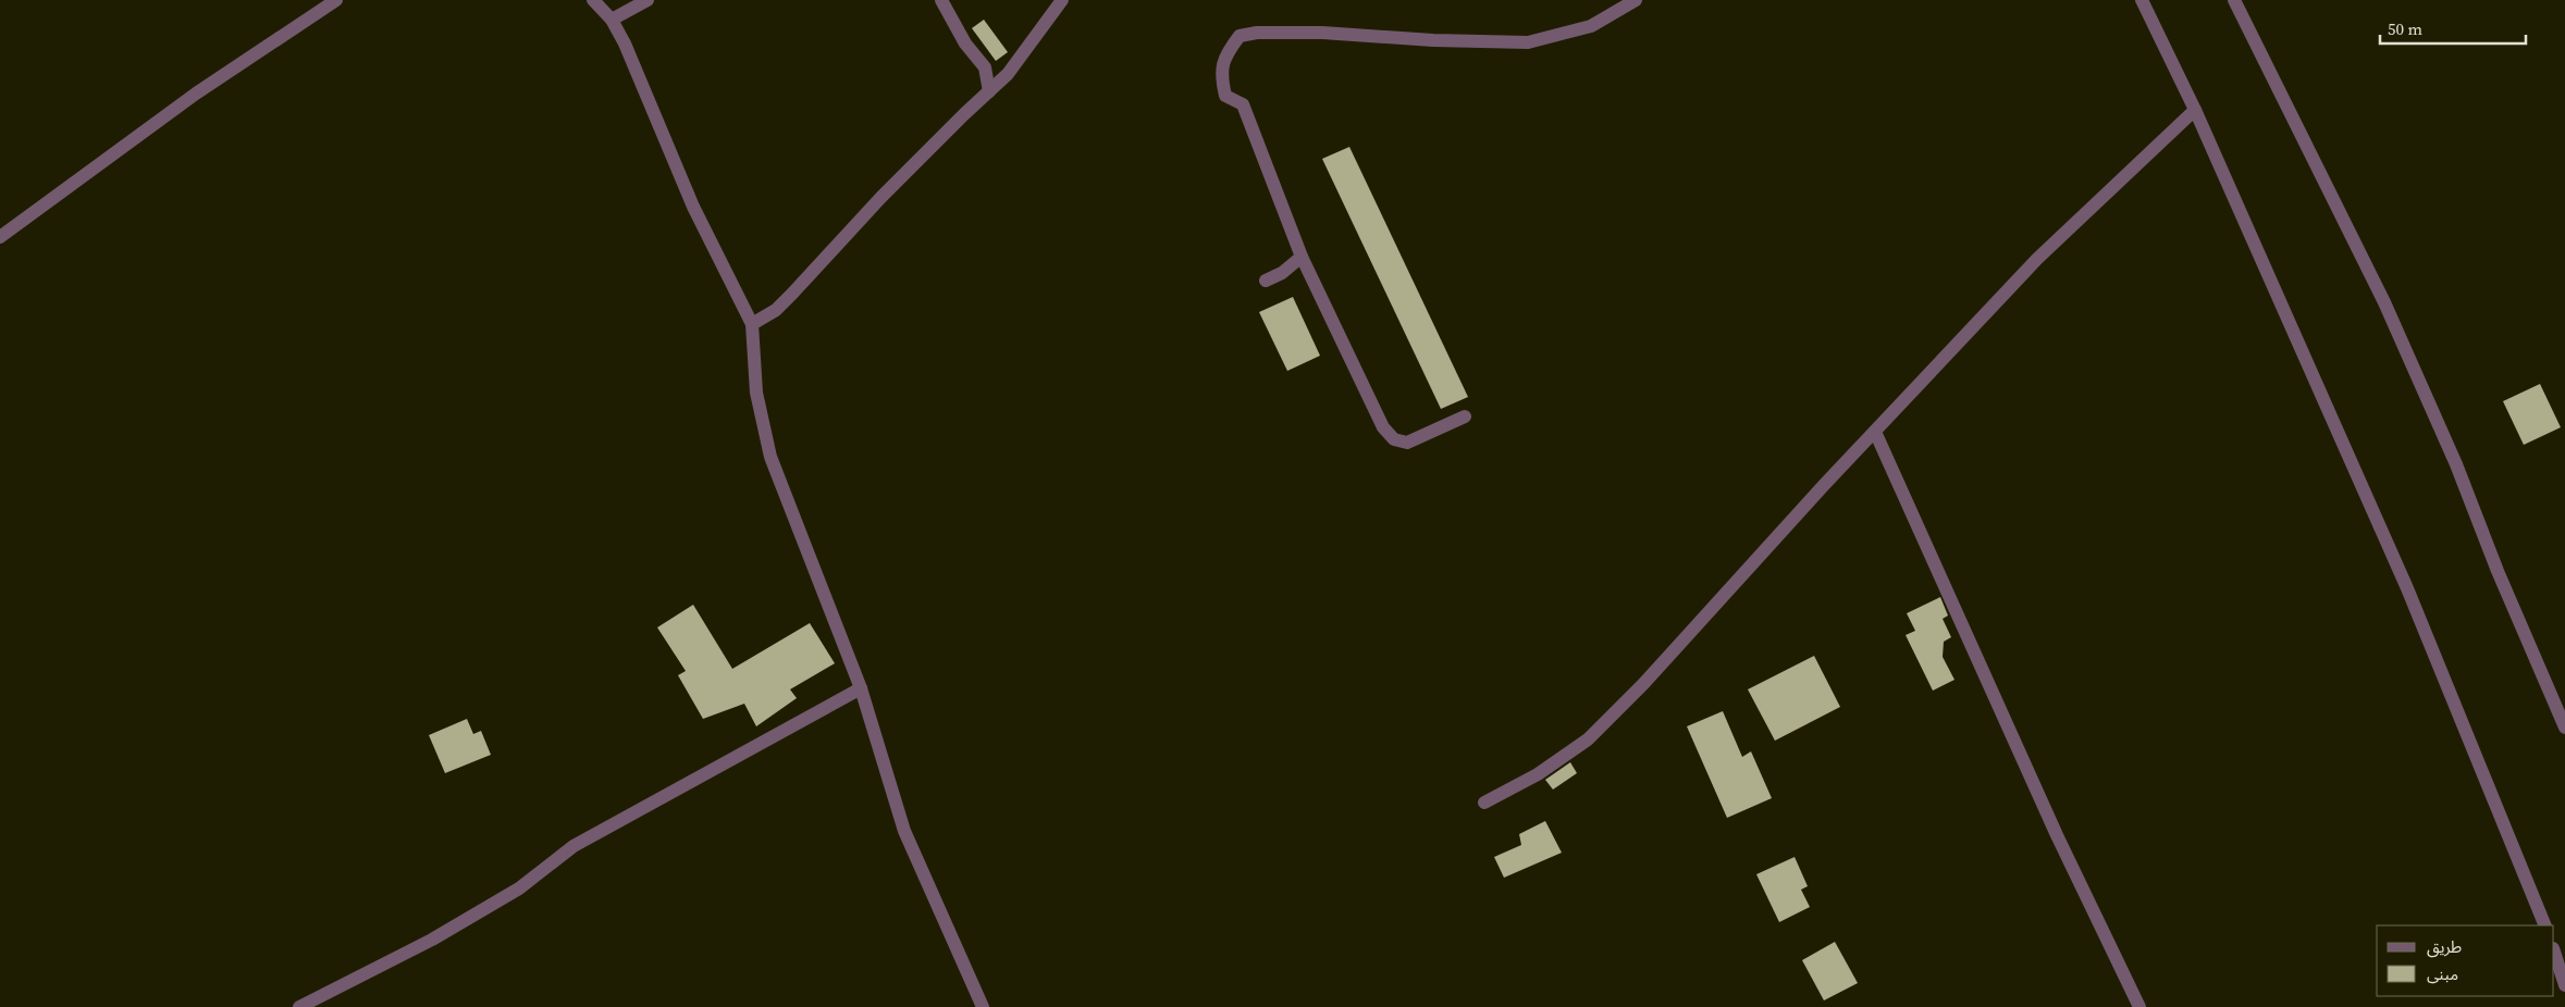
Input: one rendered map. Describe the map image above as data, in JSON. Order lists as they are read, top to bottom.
{
  "legend": ["طريق", "مبنى"],
  "scale_bar": "50 m"
}
